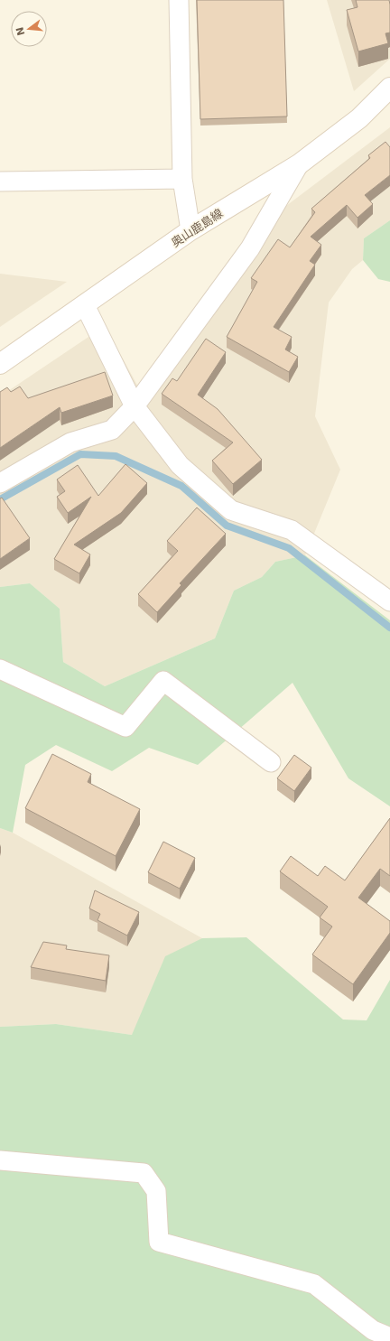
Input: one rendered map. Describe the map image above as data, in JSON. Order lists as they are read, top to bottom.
{
  "streets": {
    "main road": ["奥山鹿島線"]
  },
  "north": "left"
}
